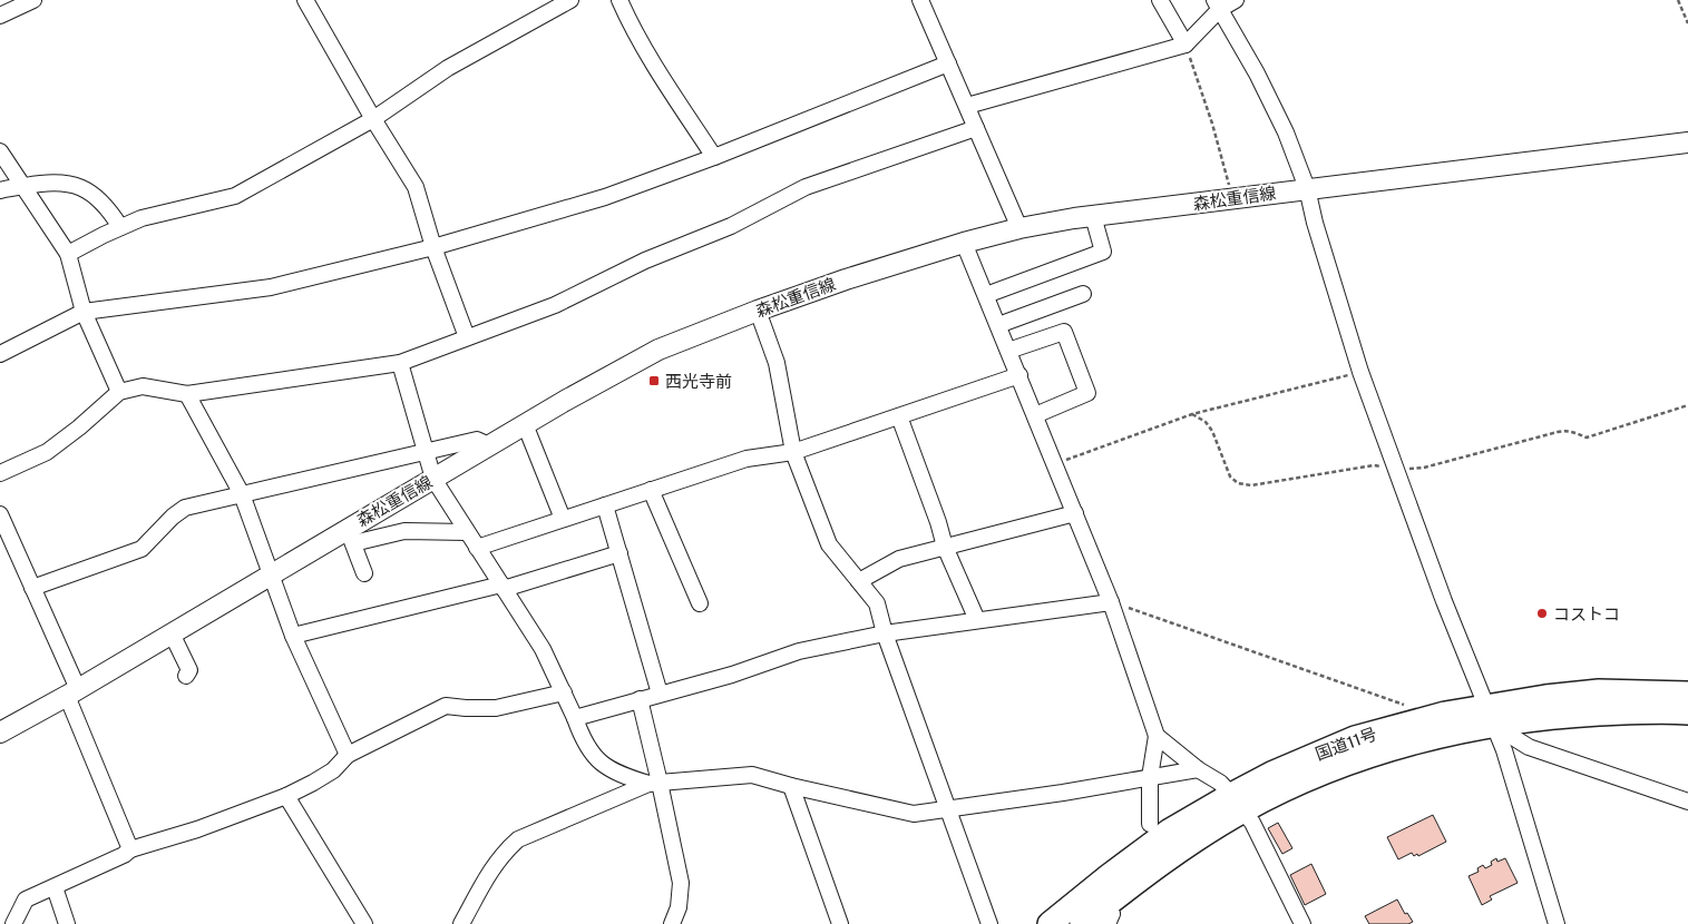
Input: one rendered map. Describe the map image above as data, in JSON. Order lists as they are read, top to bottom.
{
  "streets": {
    "highway": ["国道11号"],
    "main road": ["森松重信線"]
  },
  "places": {
    "transit": ["西光寺前"],
    "other": ["コストコ"]
  }
}
